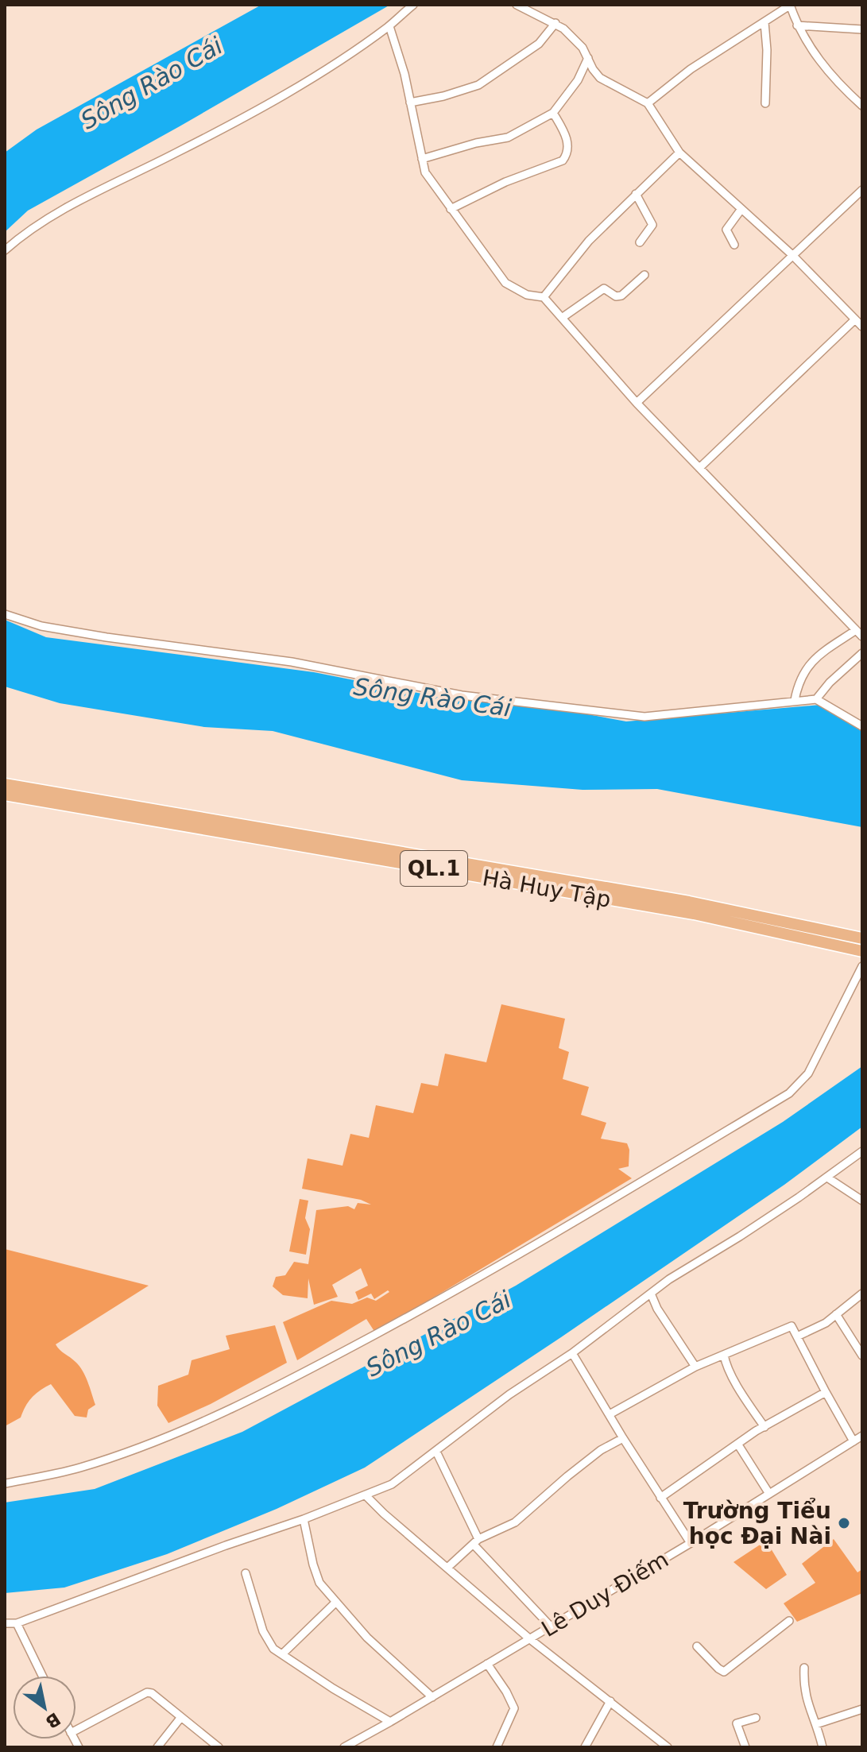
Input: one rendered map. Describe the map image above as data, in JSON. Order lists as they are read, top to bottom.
{
  "streets": {
    "main road": ["QL.1", "Hà Huy Tập"],
    "street": ["Lê Duy Điếm"]
  },
  "water": ["Sông Rào Cái"],
  "places": ["Trường Tiểu học Đại Nài"],
  "north": "bottom right"
}
